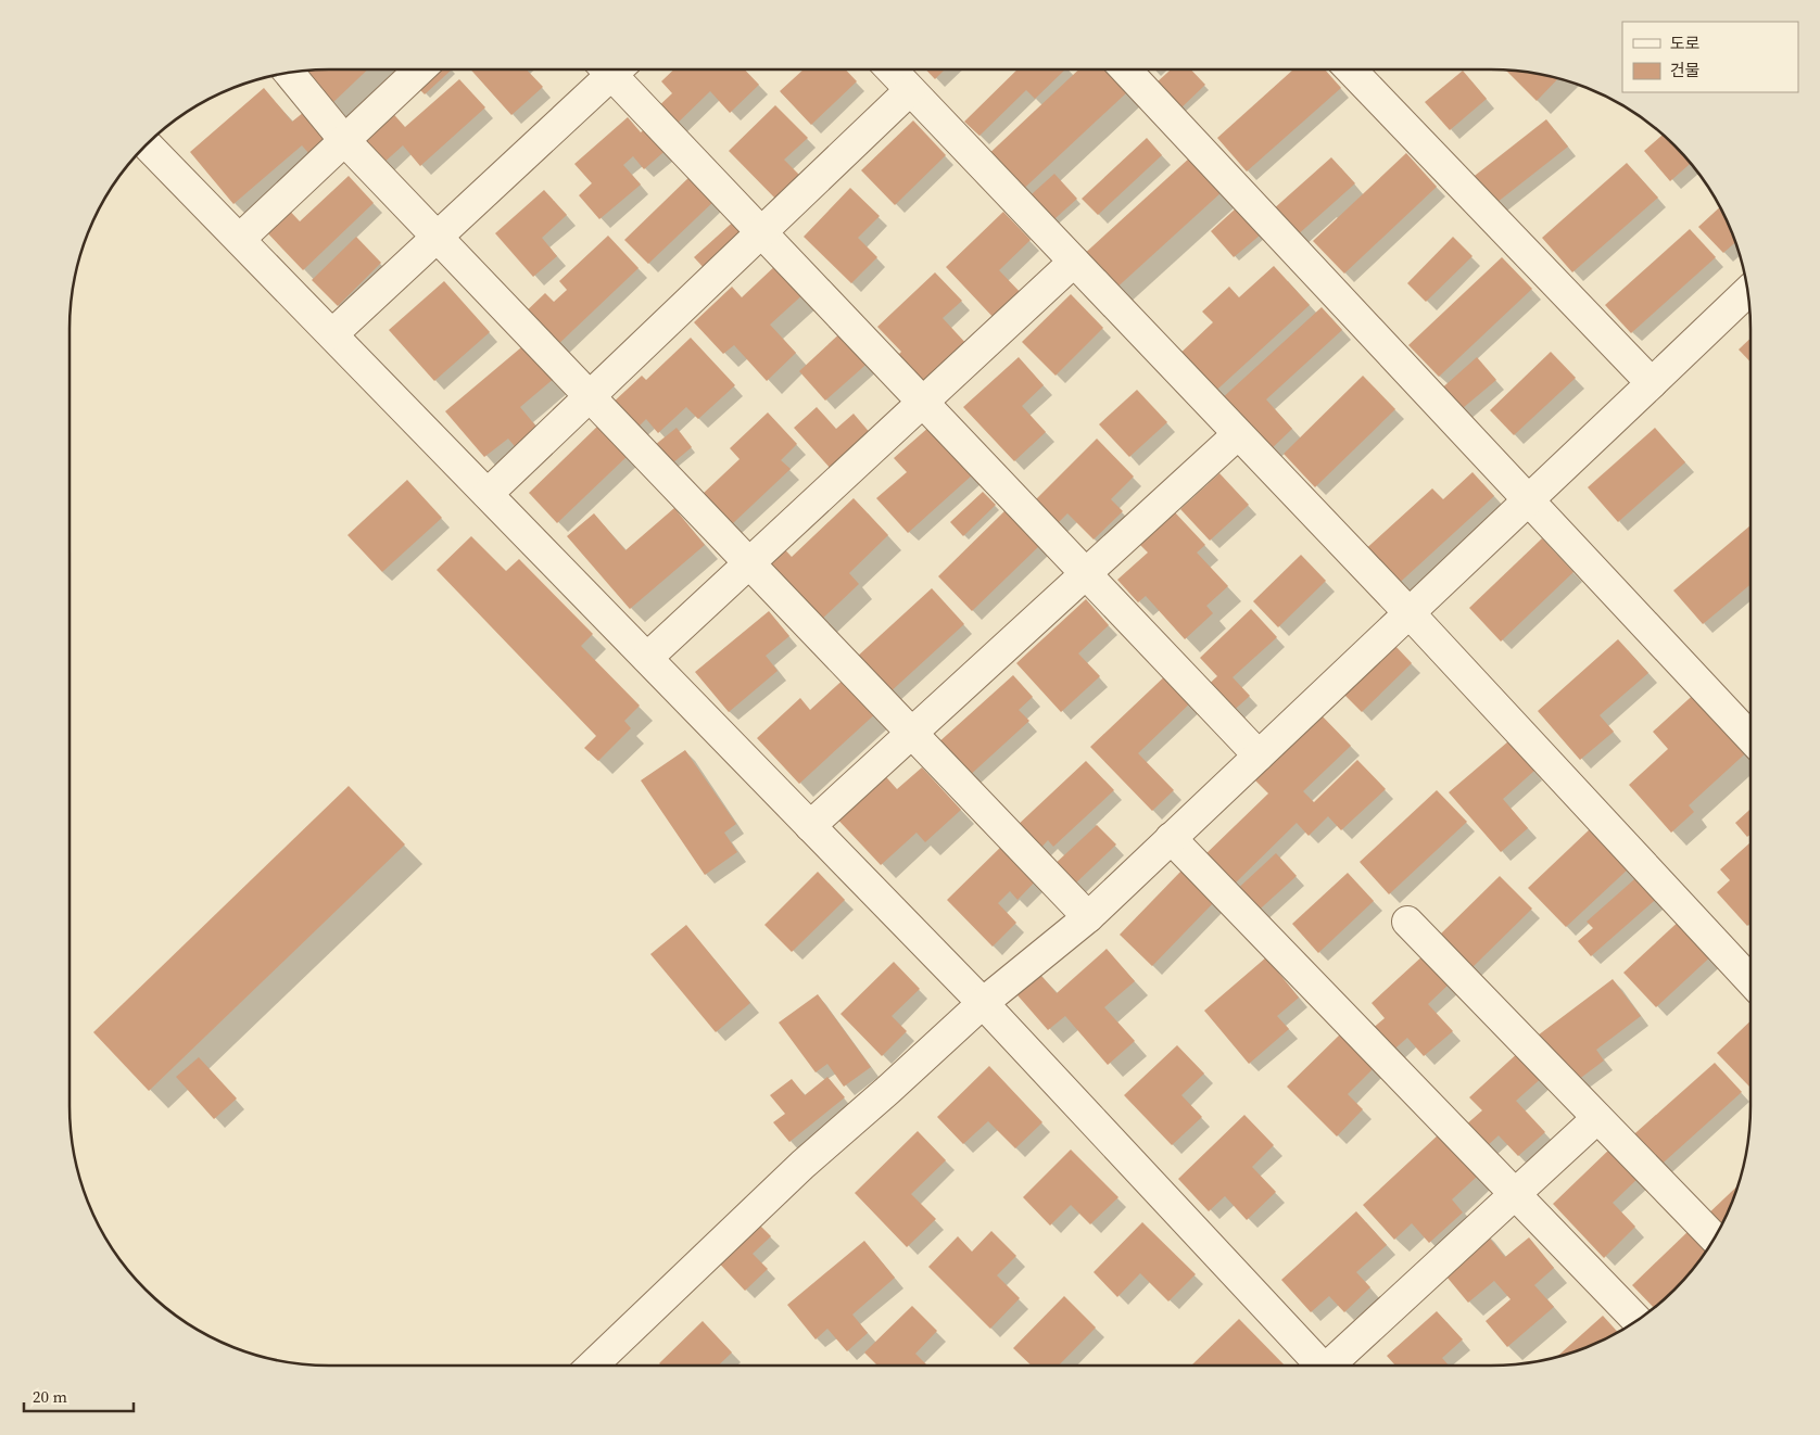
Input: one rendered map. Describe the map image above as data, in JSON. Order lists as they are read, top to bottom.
{
  "legend": ["도로", "건물"],
  "scale_bar": "20 m"
}
